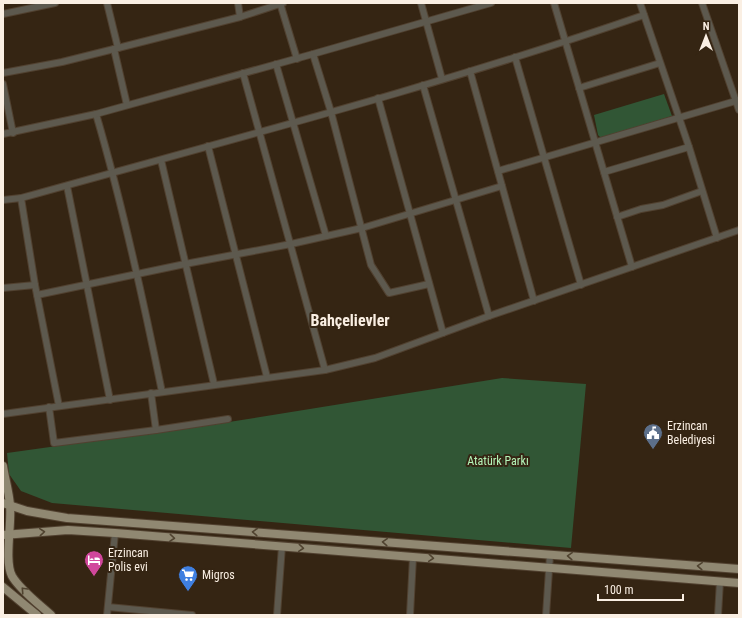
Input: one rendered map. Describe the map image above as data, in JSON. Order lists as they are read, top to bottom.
{
  "districts": ["Bahçelievler"],
  "parks": ["Atatürk Parkı"],
  "places": {
    "public building": ["Erzincan Belediyesi"],
    "hotel": ["Erzincan Polis evi"],
    "supermarket": ["Migros"]
  },
  "scale_bar": "100 m",
  "north": "top"
}
